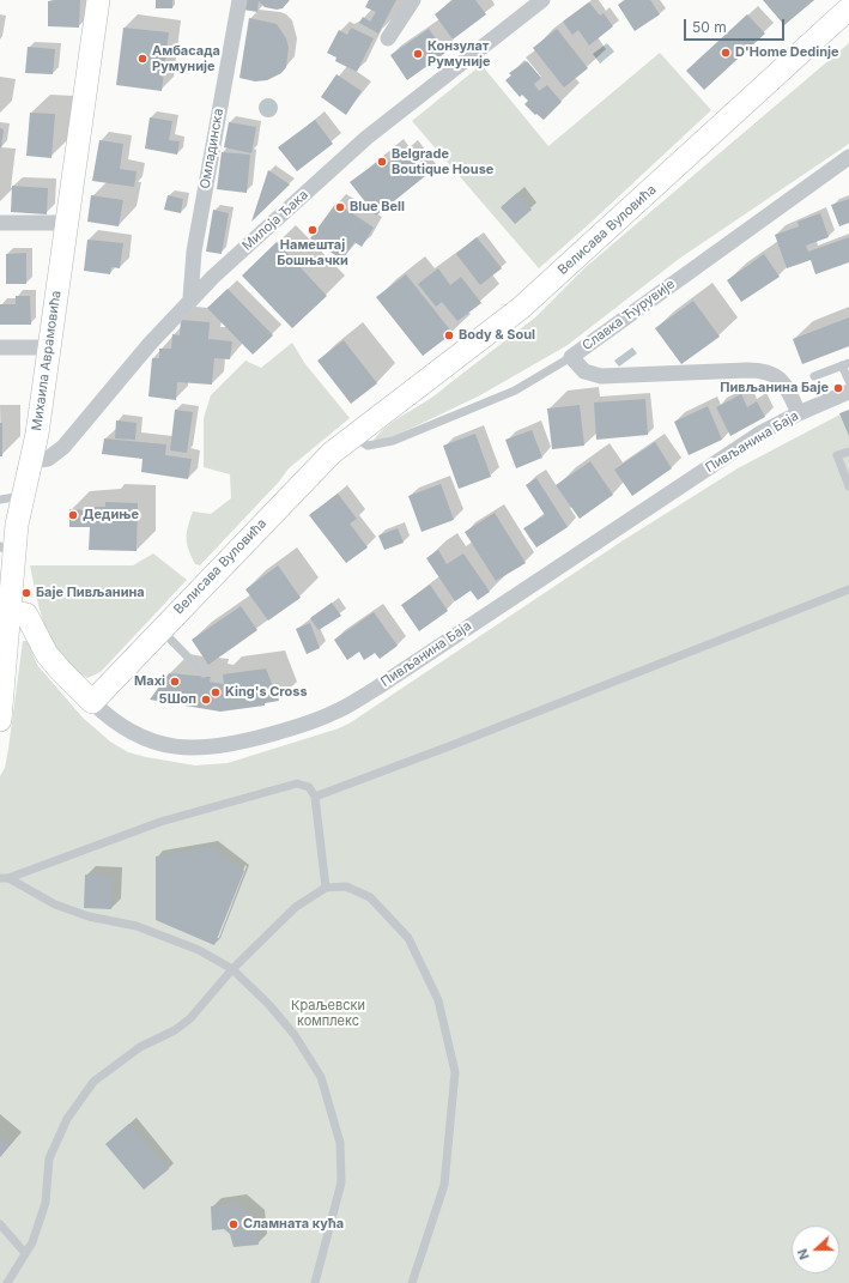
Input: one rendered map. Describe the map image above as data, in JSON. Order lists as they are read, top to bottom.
{
  "streets": {
    "street": [
      "Омладинска",
      "Милоја Ђака",
      "Велисава Вуловића",
      "Славка Ћурувије",
      "Михаила Аврамовића",
      "Пивљанина Баја"
    ]
  },
  "crossings": [
    ["Омладинска", "Милоја Ђака"],
    ["Милоја Ђака", "Михаила Аврамовића"],
    ["Велисава Вуловића", "Пивљанина Баја"],
    ["Славка Ћурувије", "Пивљанина Баја"],
    ["Михаила Аврамовића", "Пивљанина Баја"]
  ],
  "parks": ["Краљевски комплекс"],
  "places": [
    "D'Home Dedinje",
    "Конзулат Румуније",
    "Амбасада Румуније",
    "Belgrade Boutique House",
    "Blue Bell",
    "Намештај Бошњачки",
    "Body & Soul",
    "Пивљанина Баје",
    "Дедиње",
    "Баје Пивљанина",
    "Maxi",
    "King's Cross",
    "5Шоп",
    "Сламната кућа"
  ],
  "scale_bar": "50 m",
  "north": "left"
}
